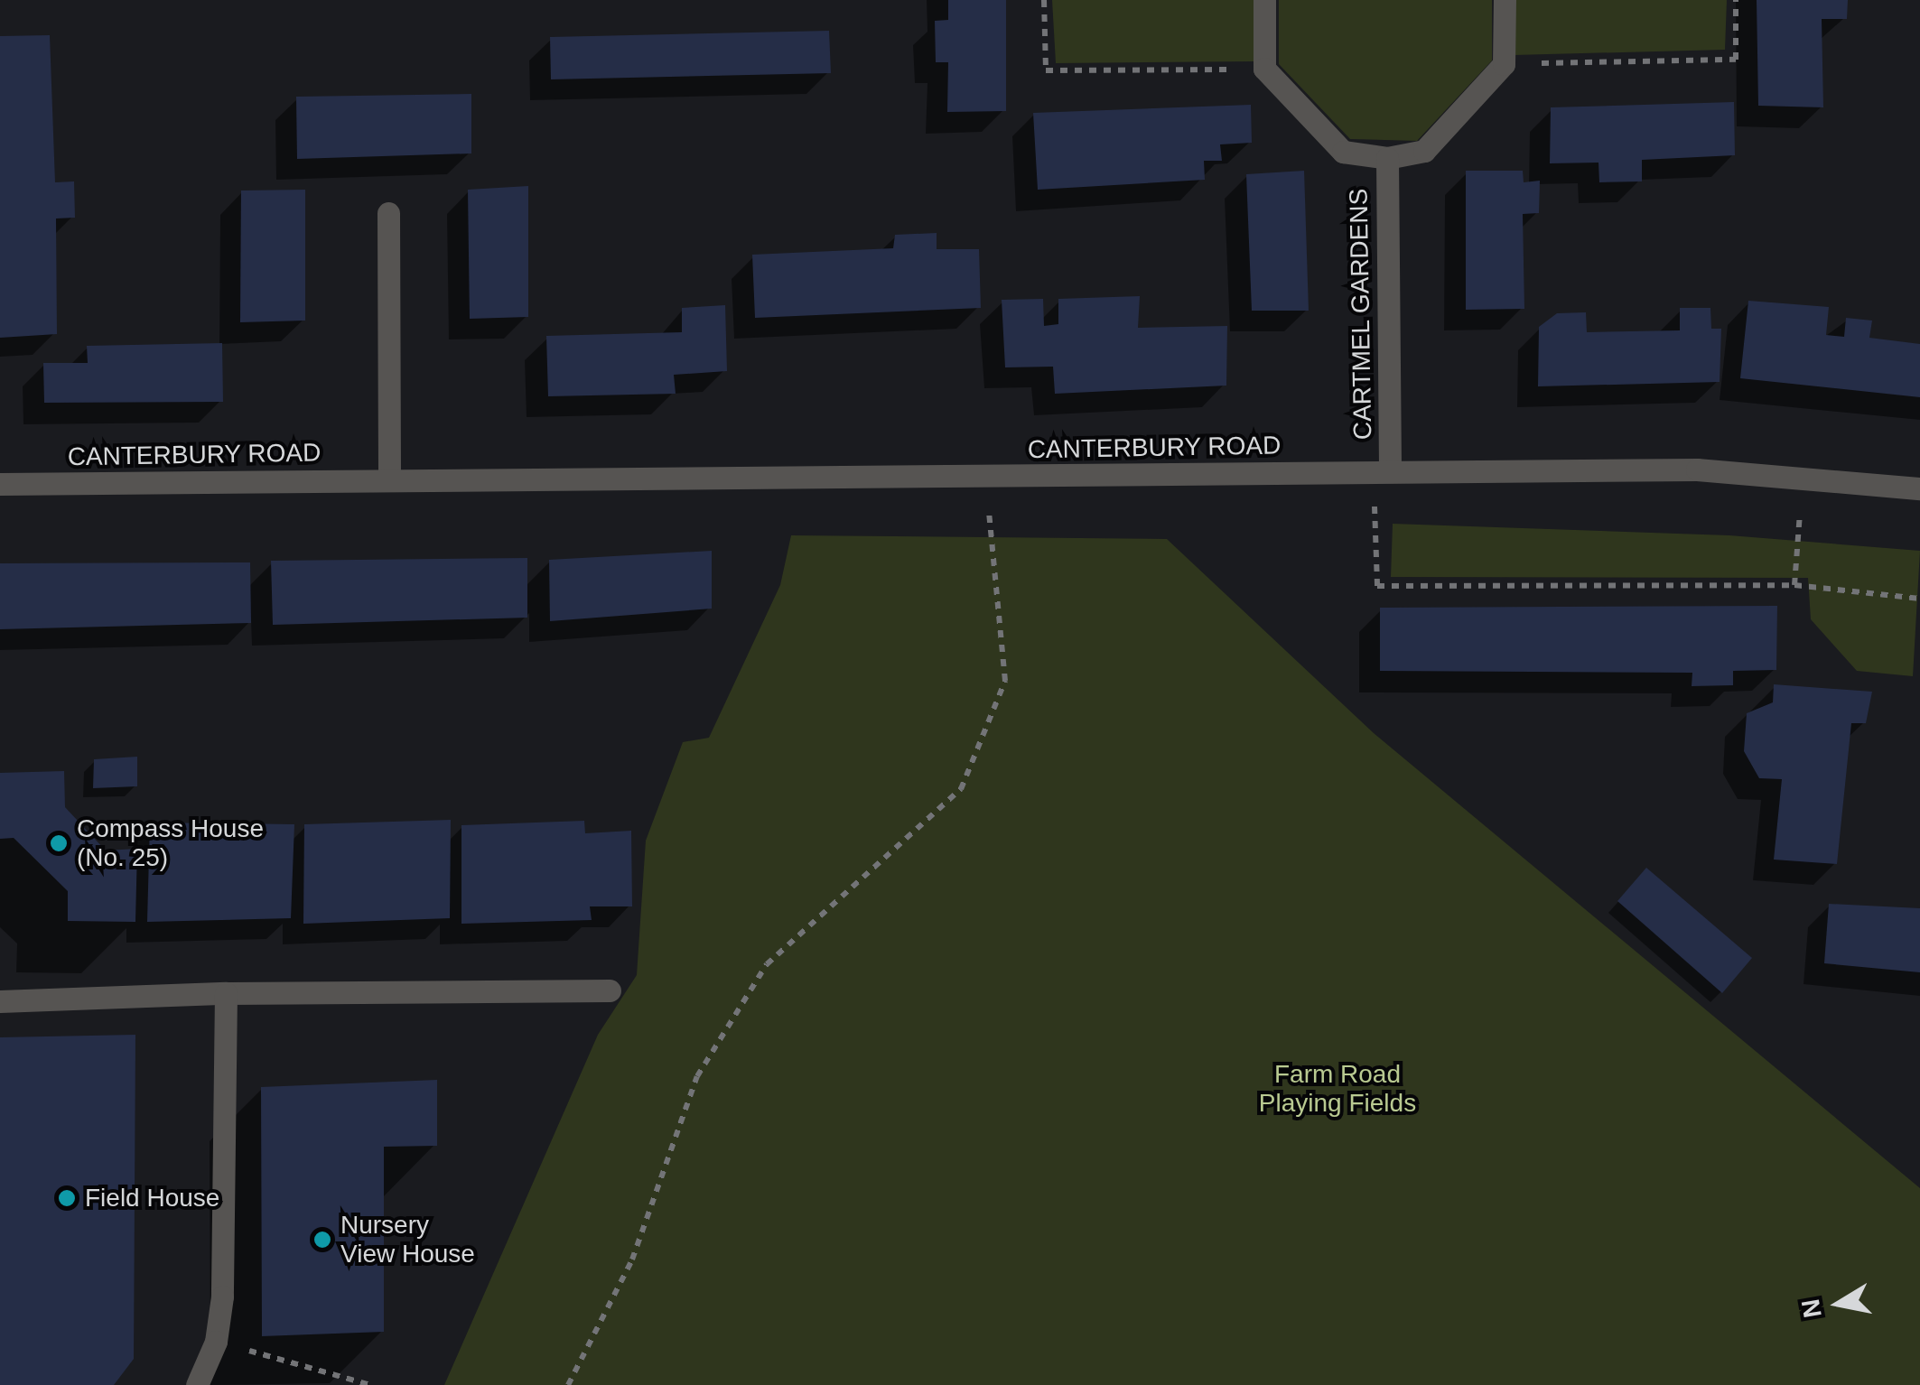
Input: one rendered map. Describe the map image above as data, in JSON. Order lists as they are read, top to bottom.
{
  "streets": {
    "street": ["CARTMEL GARDENS", "CANTERBURY ROAD"]
  },
  "crossings": [
    ["CARTMEL GARDENS", "CANTERBURY ROAD"]
  ],
  "parks": ["Farm Road Playing Fields"],
  "places": ["Compass House (No. 25)", "Field House", "Nursery View House"],
  "north": "left"
}
